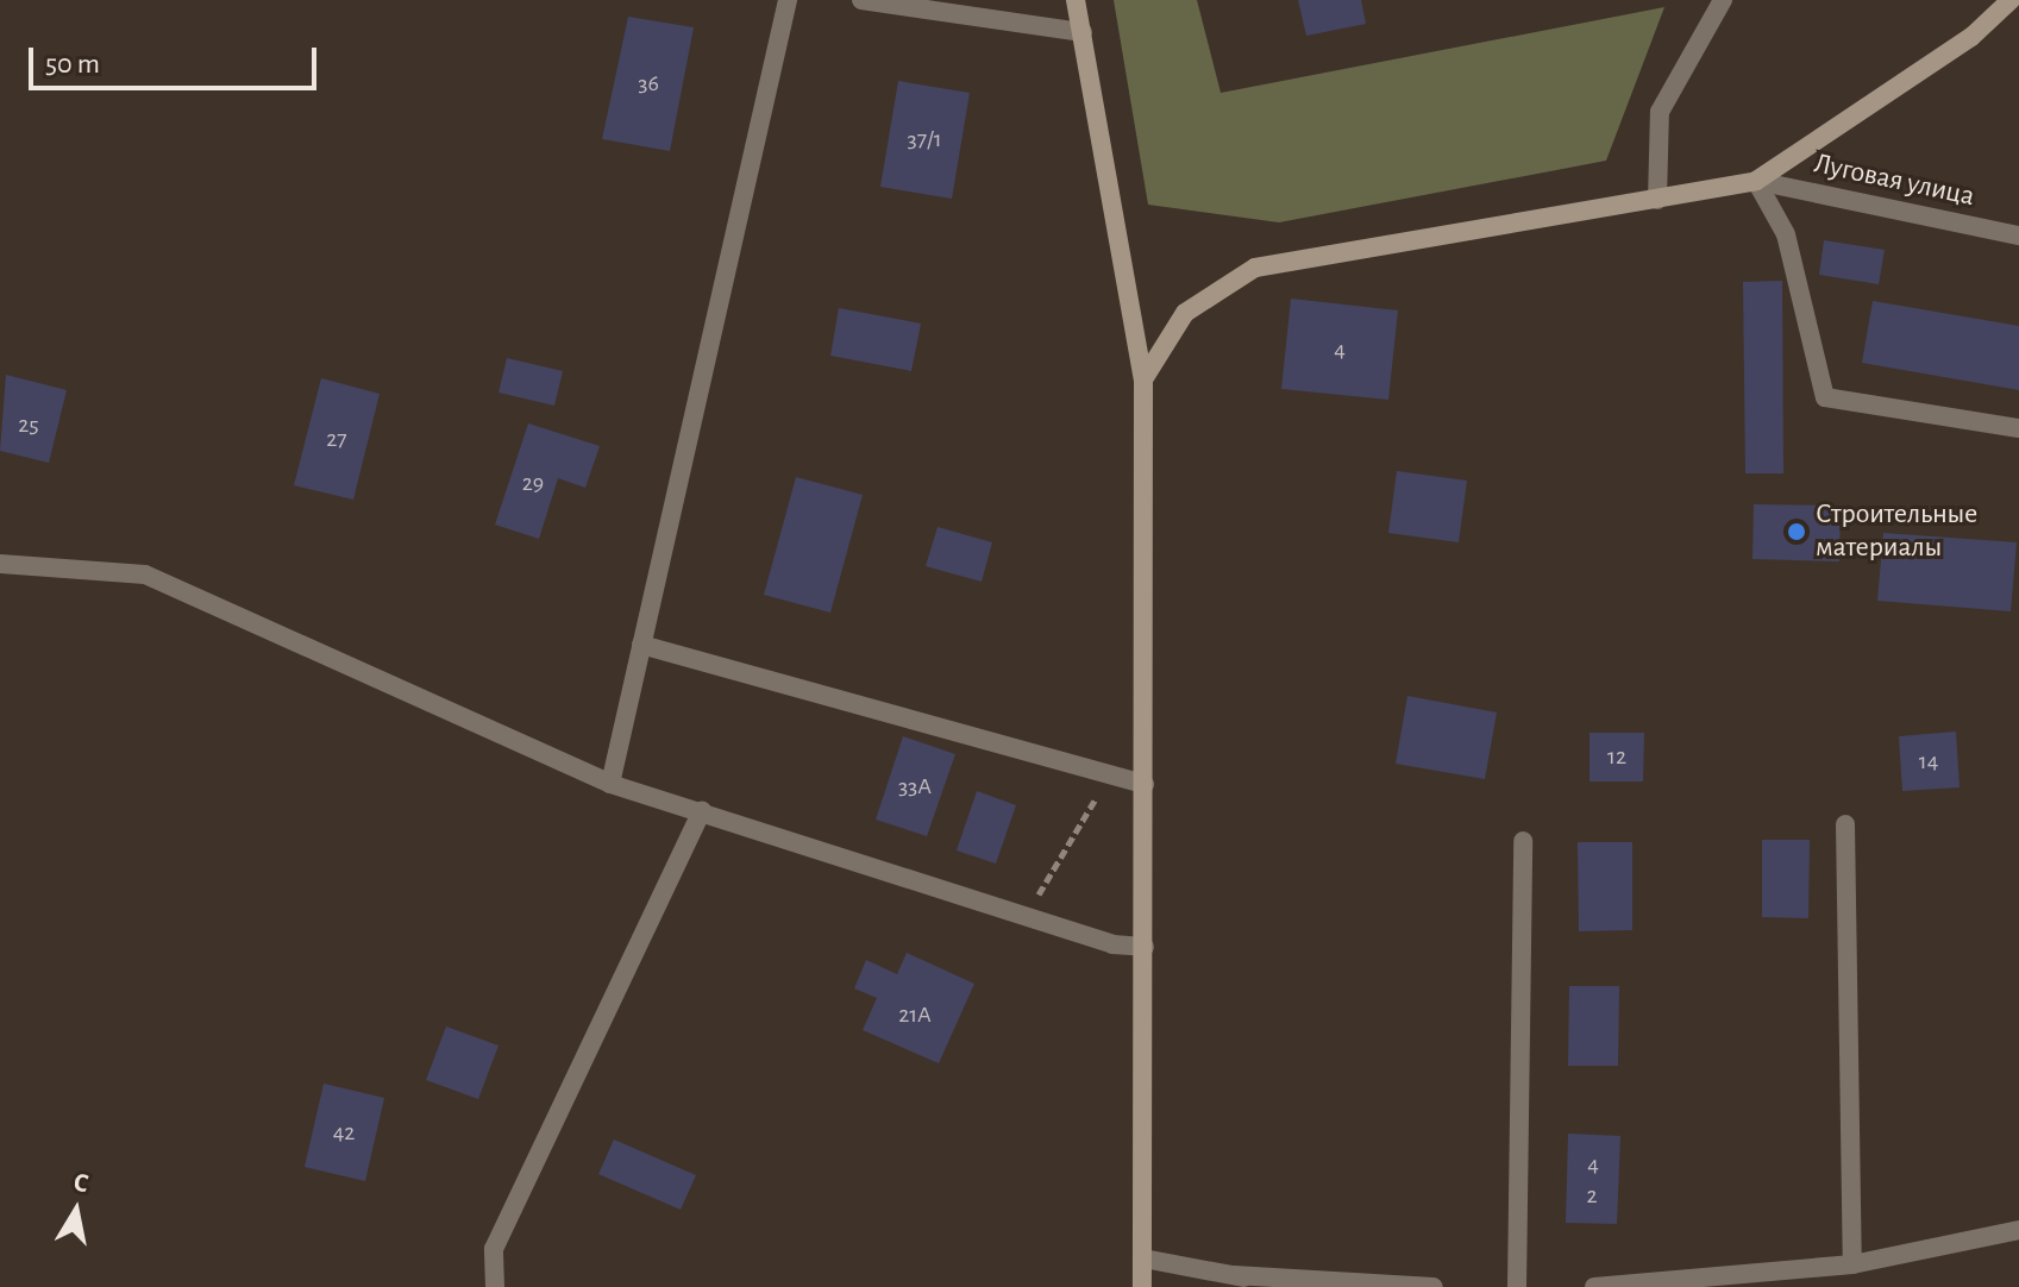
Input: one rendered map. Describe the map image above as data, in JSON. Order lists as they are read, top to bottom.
{
  "streets": {
    "street": ["Луговая улица"]
  },
  "places": ["Строительные материалы"],
  "house_numbers": [
    "36",
    "37/1",
    "4",
    "25",
    "27",
    "29",
    "12",
    "14",
    "33А",
    "21А",
    "42",
    "4",
    "2"
  ],
  "scale_bar": "50 m",
  "north": "top"
}
